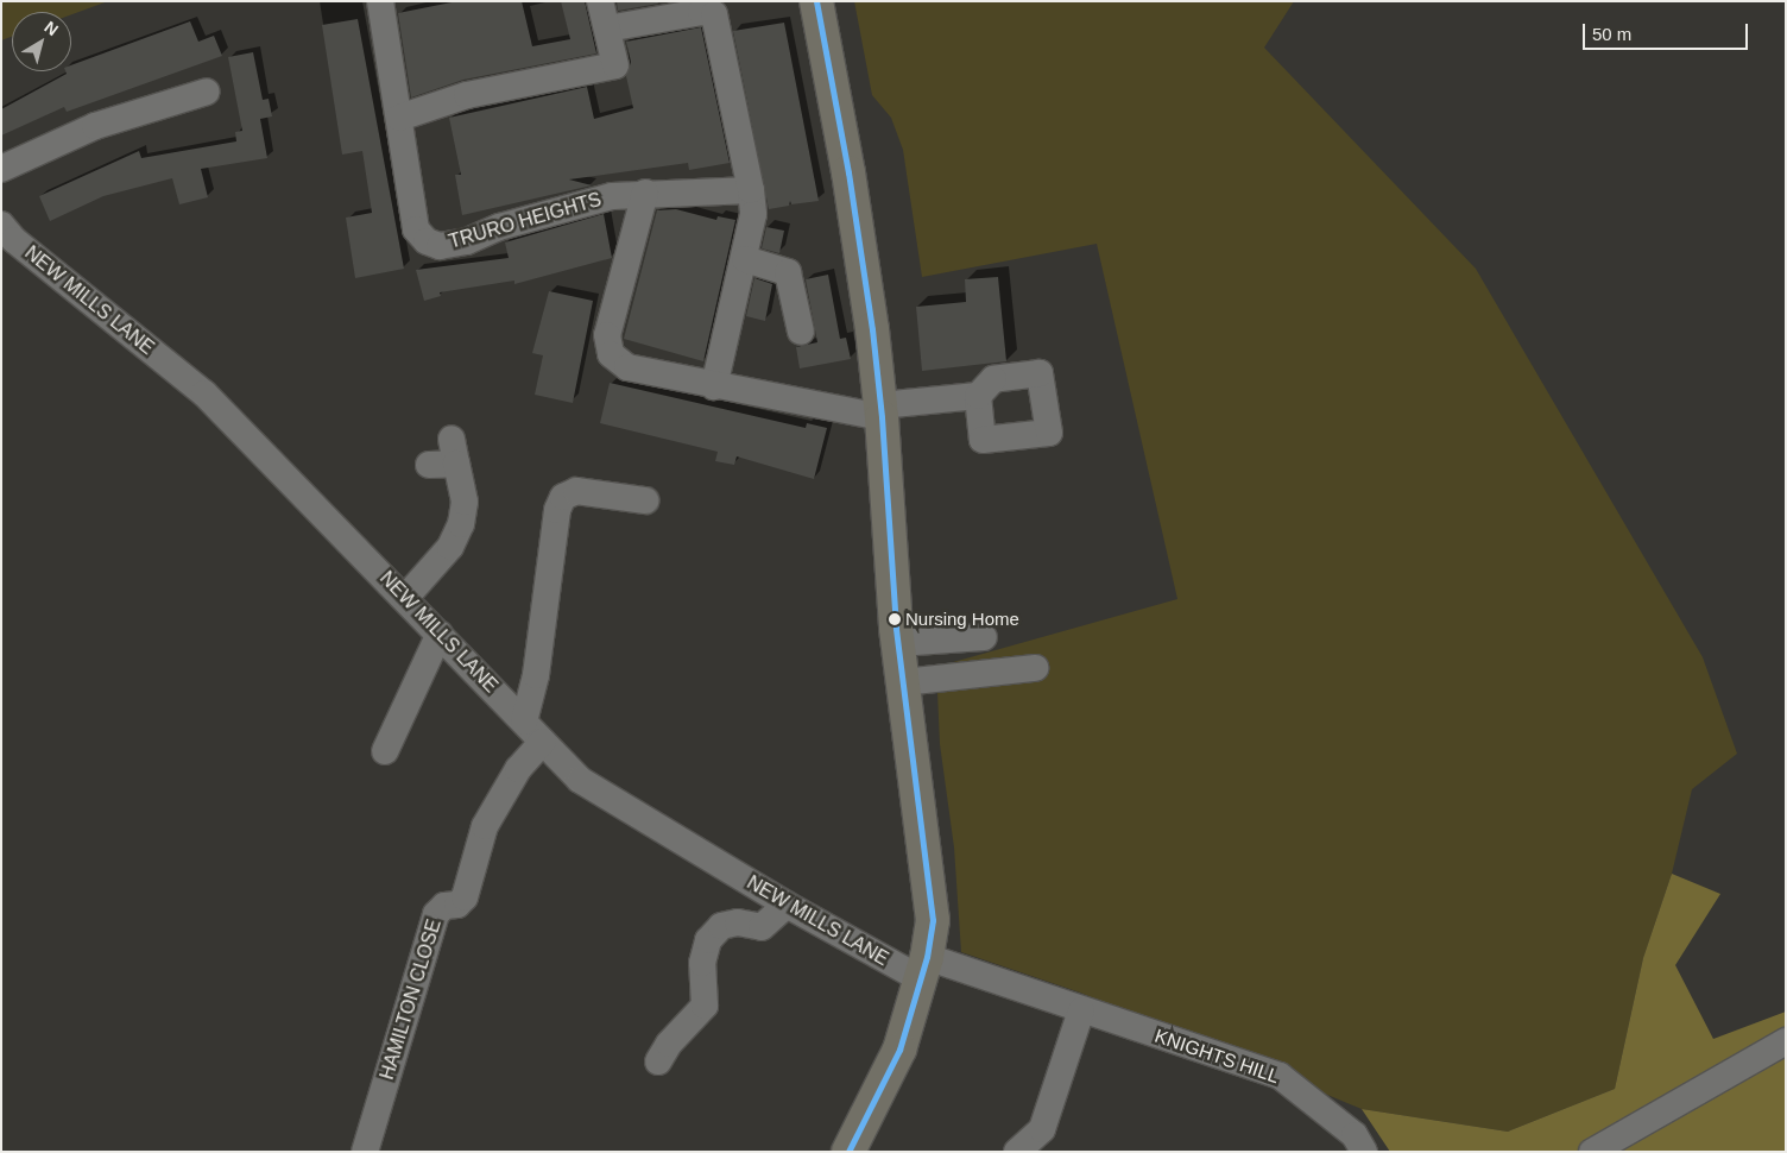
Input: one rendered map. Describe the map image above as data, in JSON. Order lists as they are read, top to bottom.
{
  "streets": {
    "street": [
      "TRURO HEIGHTS",
      "NEW MILLS LANE",
      "HAMILTON CLOSE",
      "KNIGHTS HILL"
    ]
  },
  "crossings": [
    ["NEW MILLS LANE", "HAMILTON CLOSE"],
    ["NEW MILLS LANE", "KNIGHTS HILL"]
  ],
  "places": ["Nursing Home"],
  "scale_bar": "50 m",
  "north": "top right"
}
